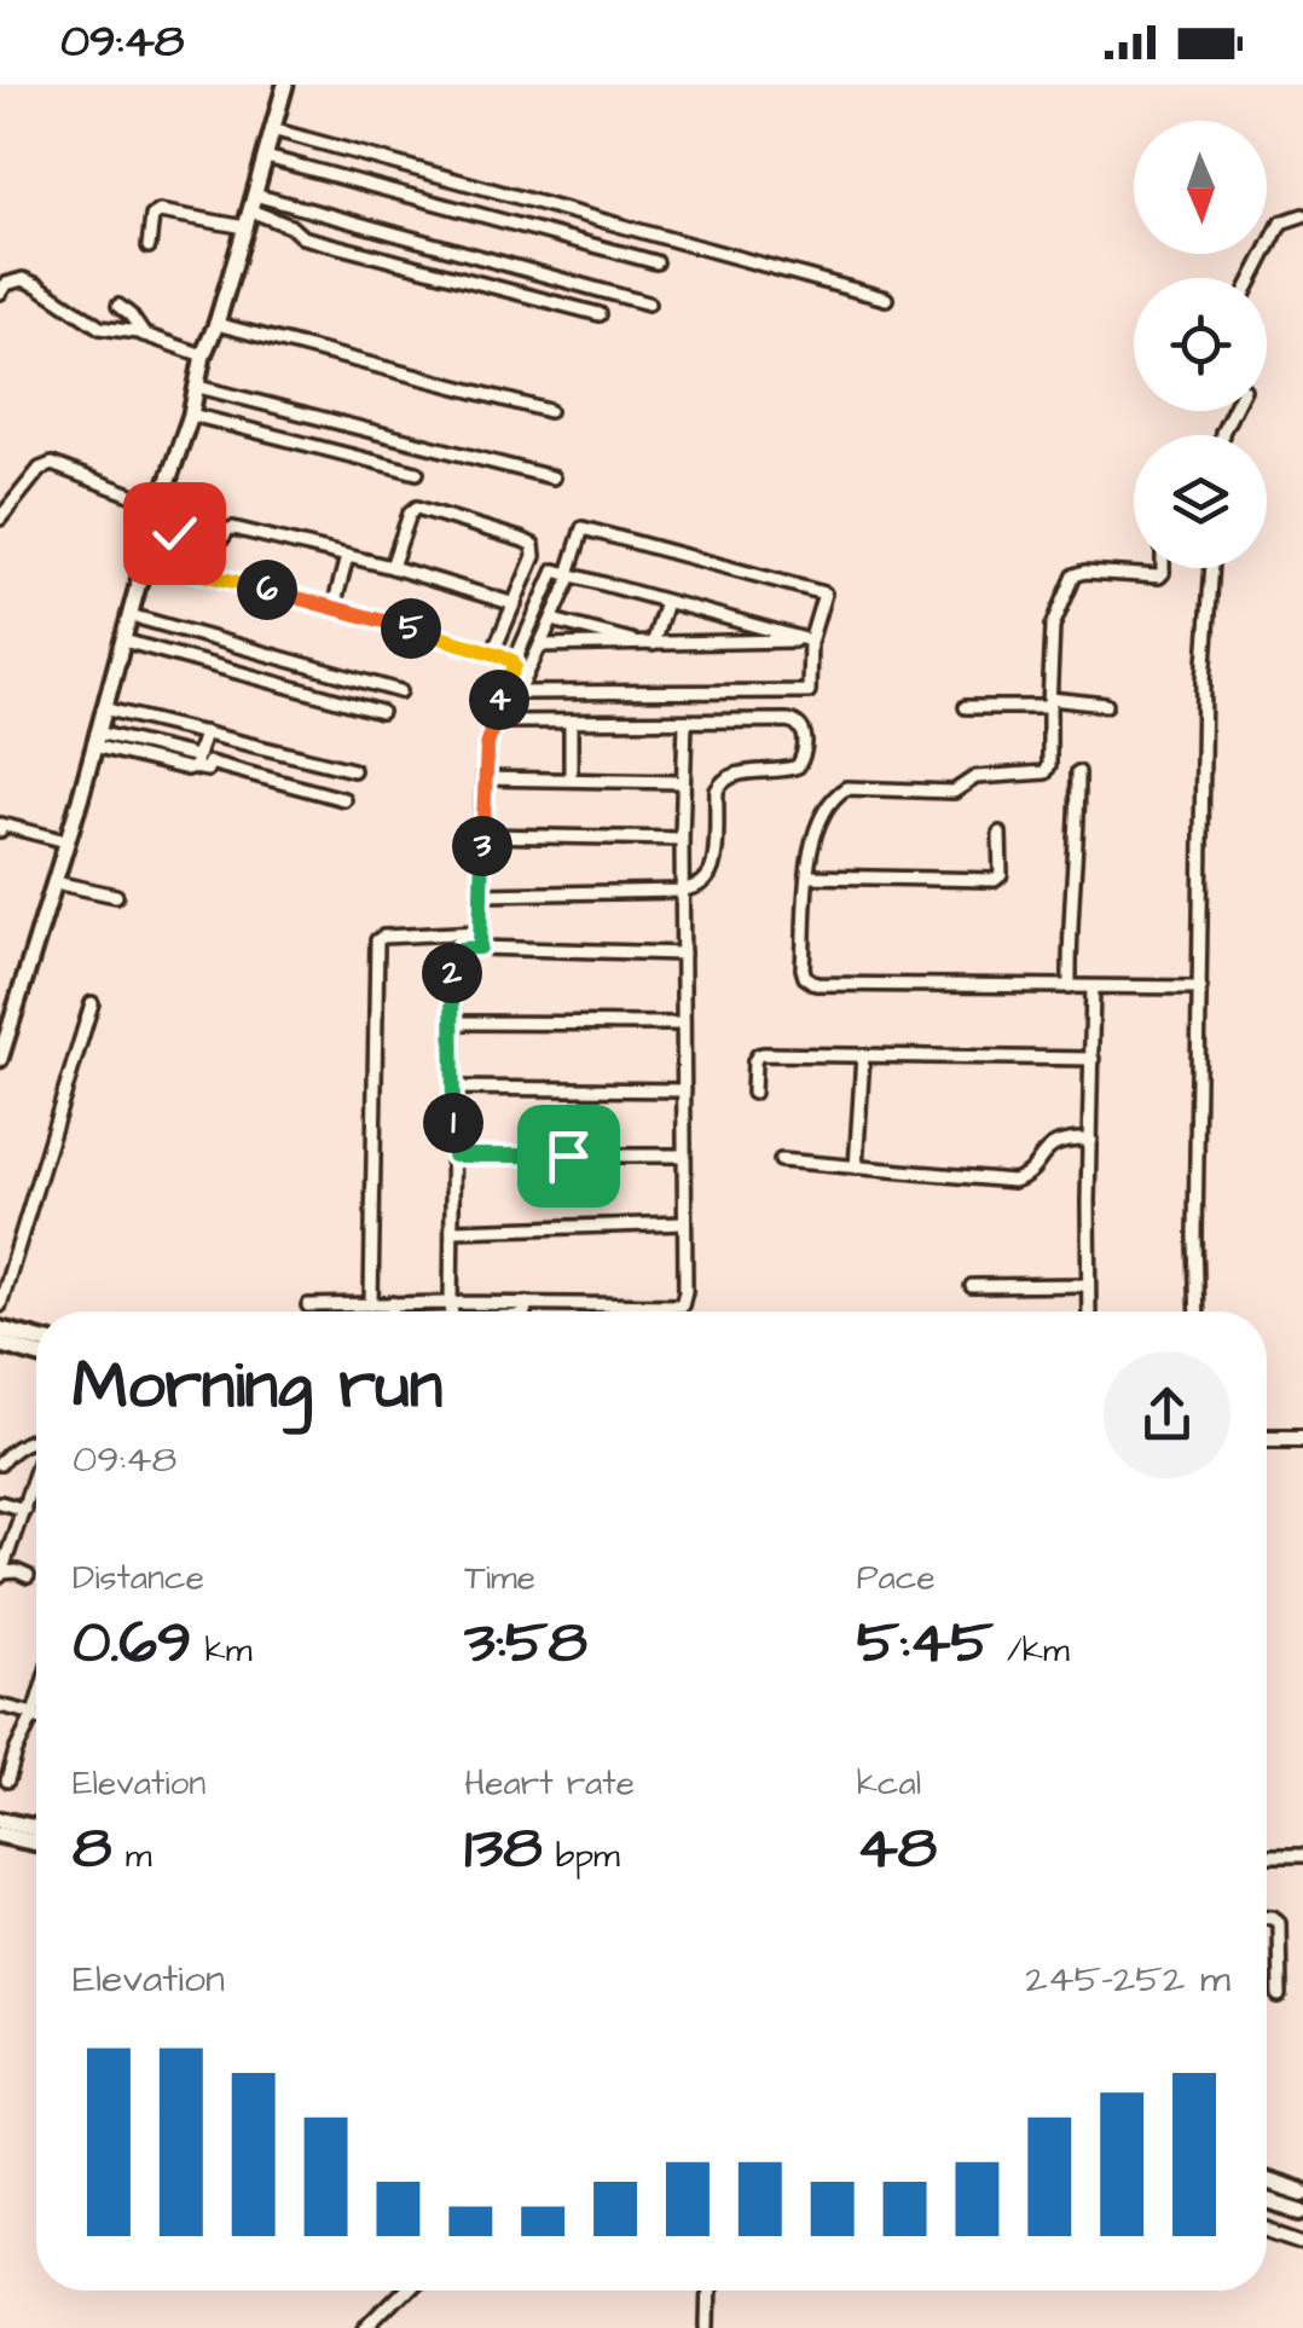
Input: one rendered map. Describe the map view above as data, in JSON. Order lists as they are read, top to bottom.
{
  "north": "bottom",
  "page": {
    "status": "09:48",
    "pins": [
      "6",
      "5",
      "4",
      "3",
      "2",
      "1"
    ],
    "heading": ["Morning run", "09:48"],
    "stats": [
      ["Distance", "0.69 km"],
      ["Time", "3:58"],
      ["Pace", "5:45 /km"],
      ["Elevation", "8 m"],
      ["Heart rate", "138 bpm"],
      ["kcal", "48"]
    ],
    "chart": ["Elevation", "245–252 m"]
  }
}
